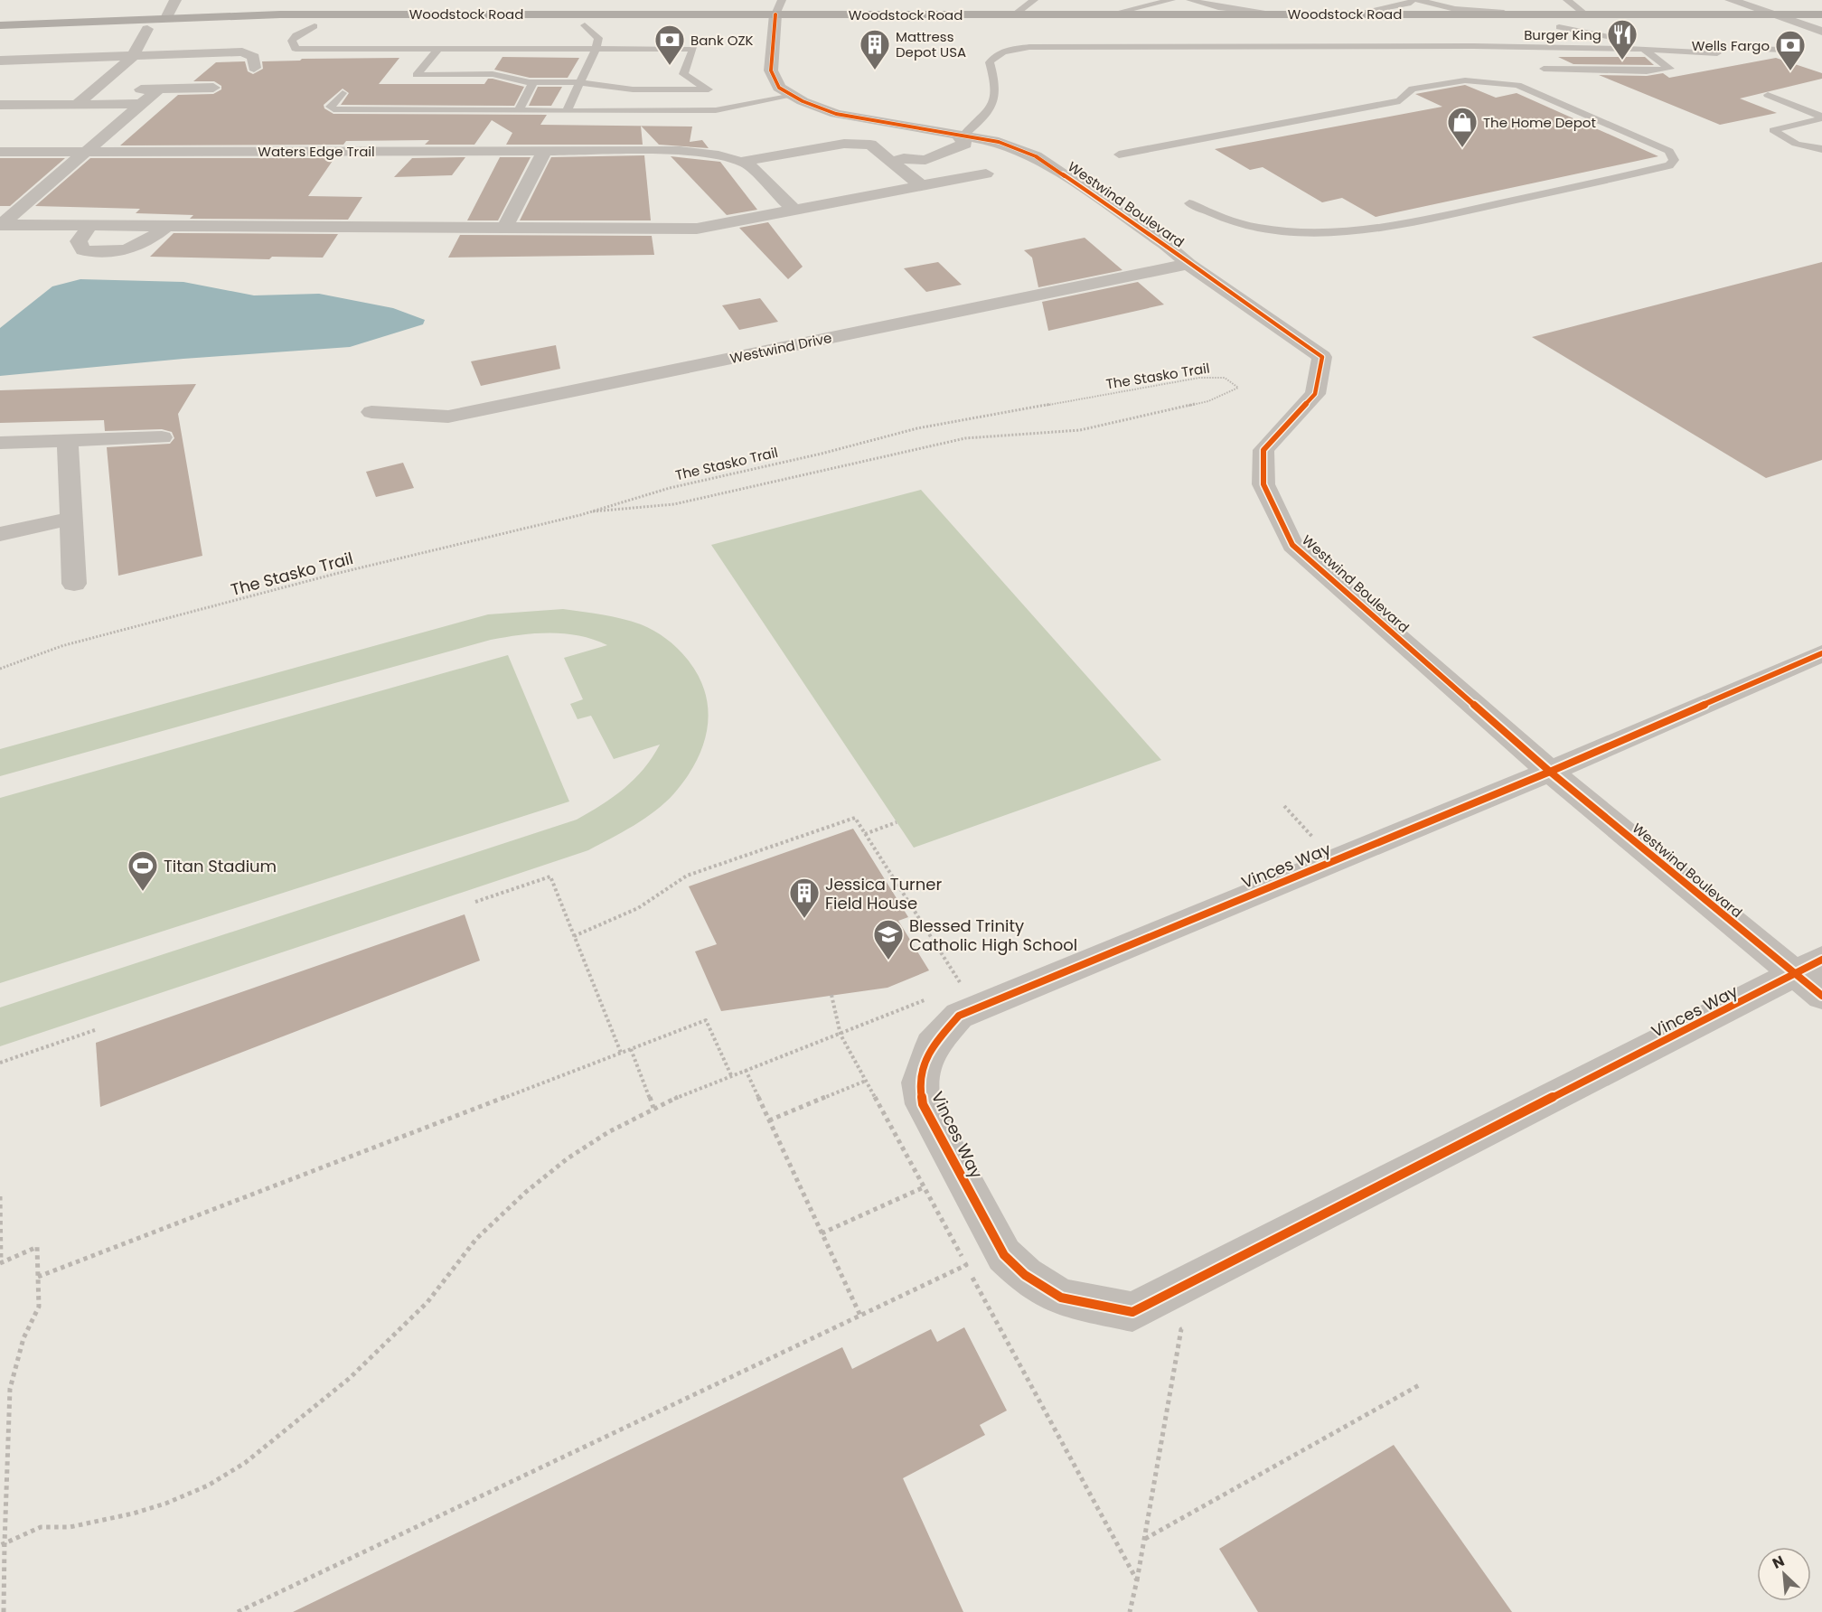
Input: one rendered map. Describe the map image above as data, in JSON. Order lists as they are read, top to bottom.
{
  "streets": {
    "main road": ["Woodstock Road"],
    "street": [
      "Waters Edge Trail",
      "Westwind Boulevard",
      "Westwind Drive",
      "Vinces Way"
    ],
    "path": ["The Stasko Trail"]
  },
  "crossings": [
    ["Woodstock Road", "Westwind Boulevard"],
    ["Westwind Boulevard", "Westwind Drive"],
    ["Westwind Boulevard", "Vinces Way"]
  ],
  "places": {
    "restaurant": ["Burger King"],
    "bank": ["Bank OZK", "Wells Fargo"],
    "building": ["Mattress Depot USA", "Jessica Turner Field House"],
    "shop": ["The Home Depot"],
    "sports": ["Titan Stadium"],
    "school or university": ["Blessed Trinity Catholic High School"]
  },
  "north": "top left"
}
